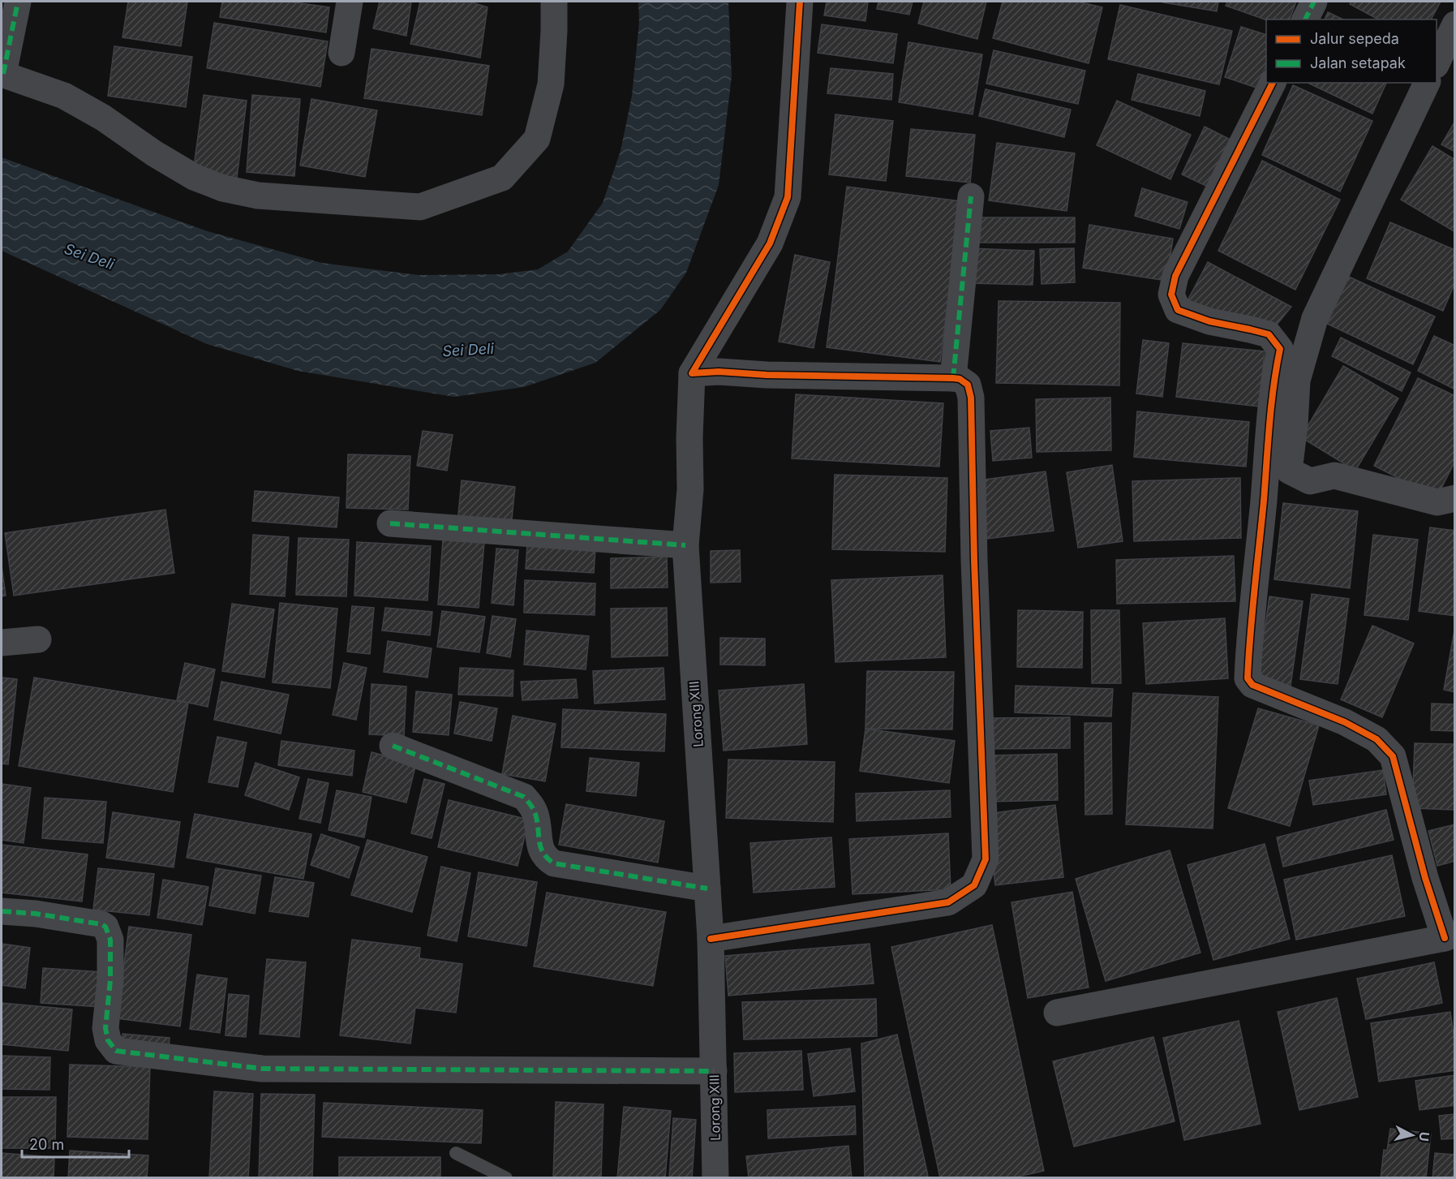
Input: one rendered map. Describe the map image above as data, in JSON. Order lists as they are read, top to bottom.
{
  "streets": {
    "street": ["Lorong XIII"]
  },
  "water": ["Sei Deli"],
  "legend": ["Jalur sepeda", "Jalan setapak"],
  "scale_bar": "20 m",
  "north": "right"
}
